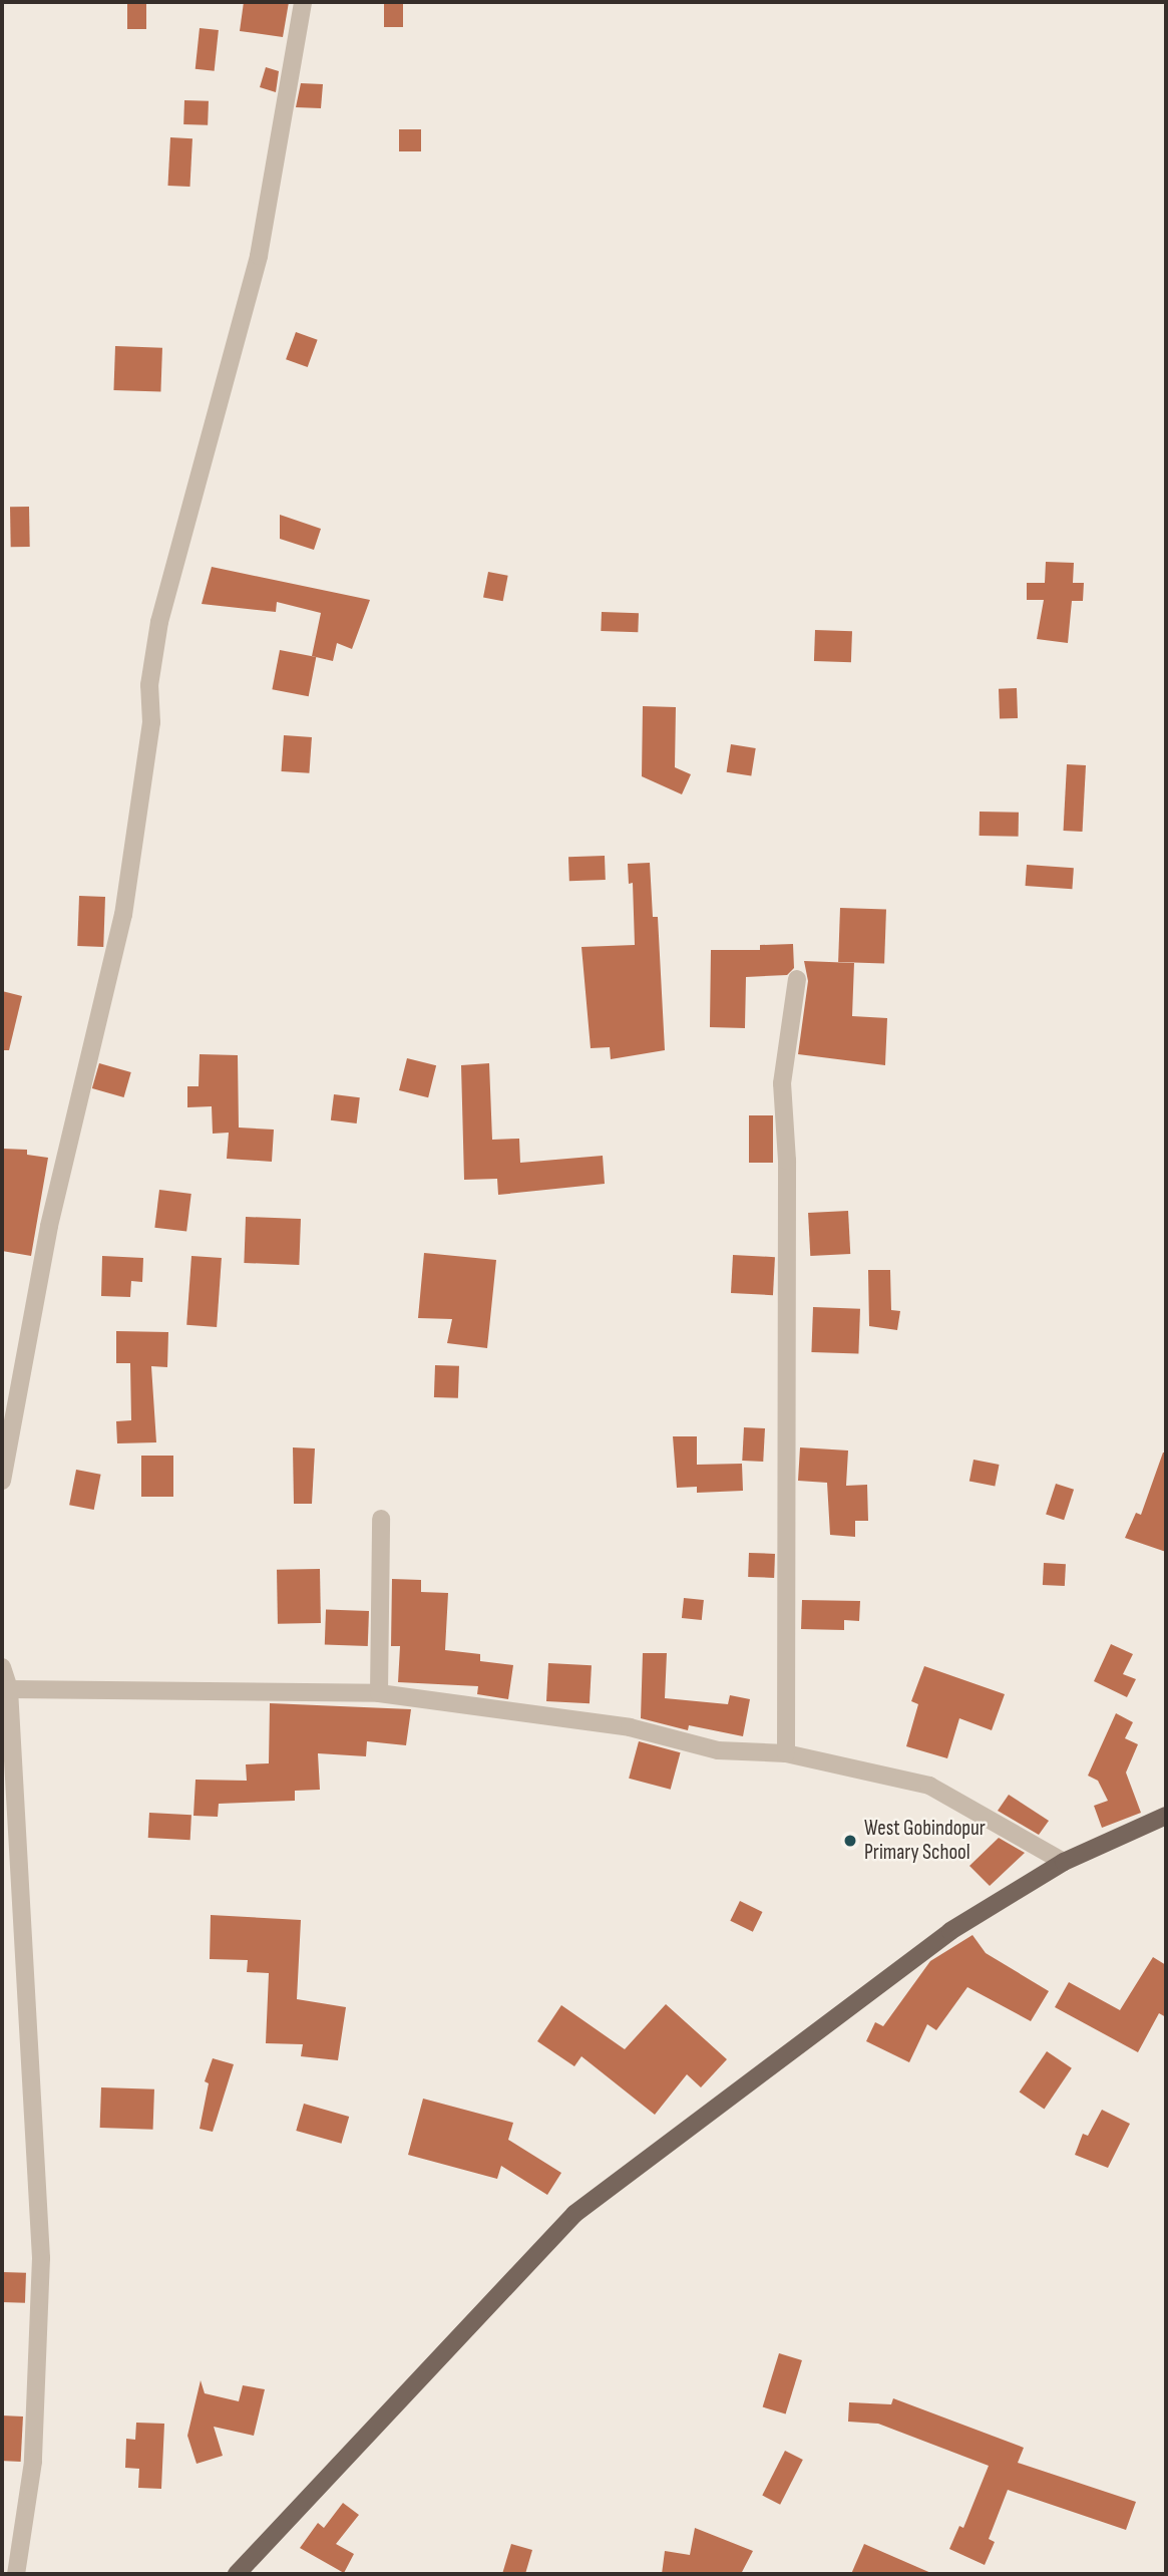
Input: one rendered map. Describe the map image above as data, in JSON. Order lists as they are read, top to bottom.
{
  "places": ["West Gobindopur Primary School"]
}
